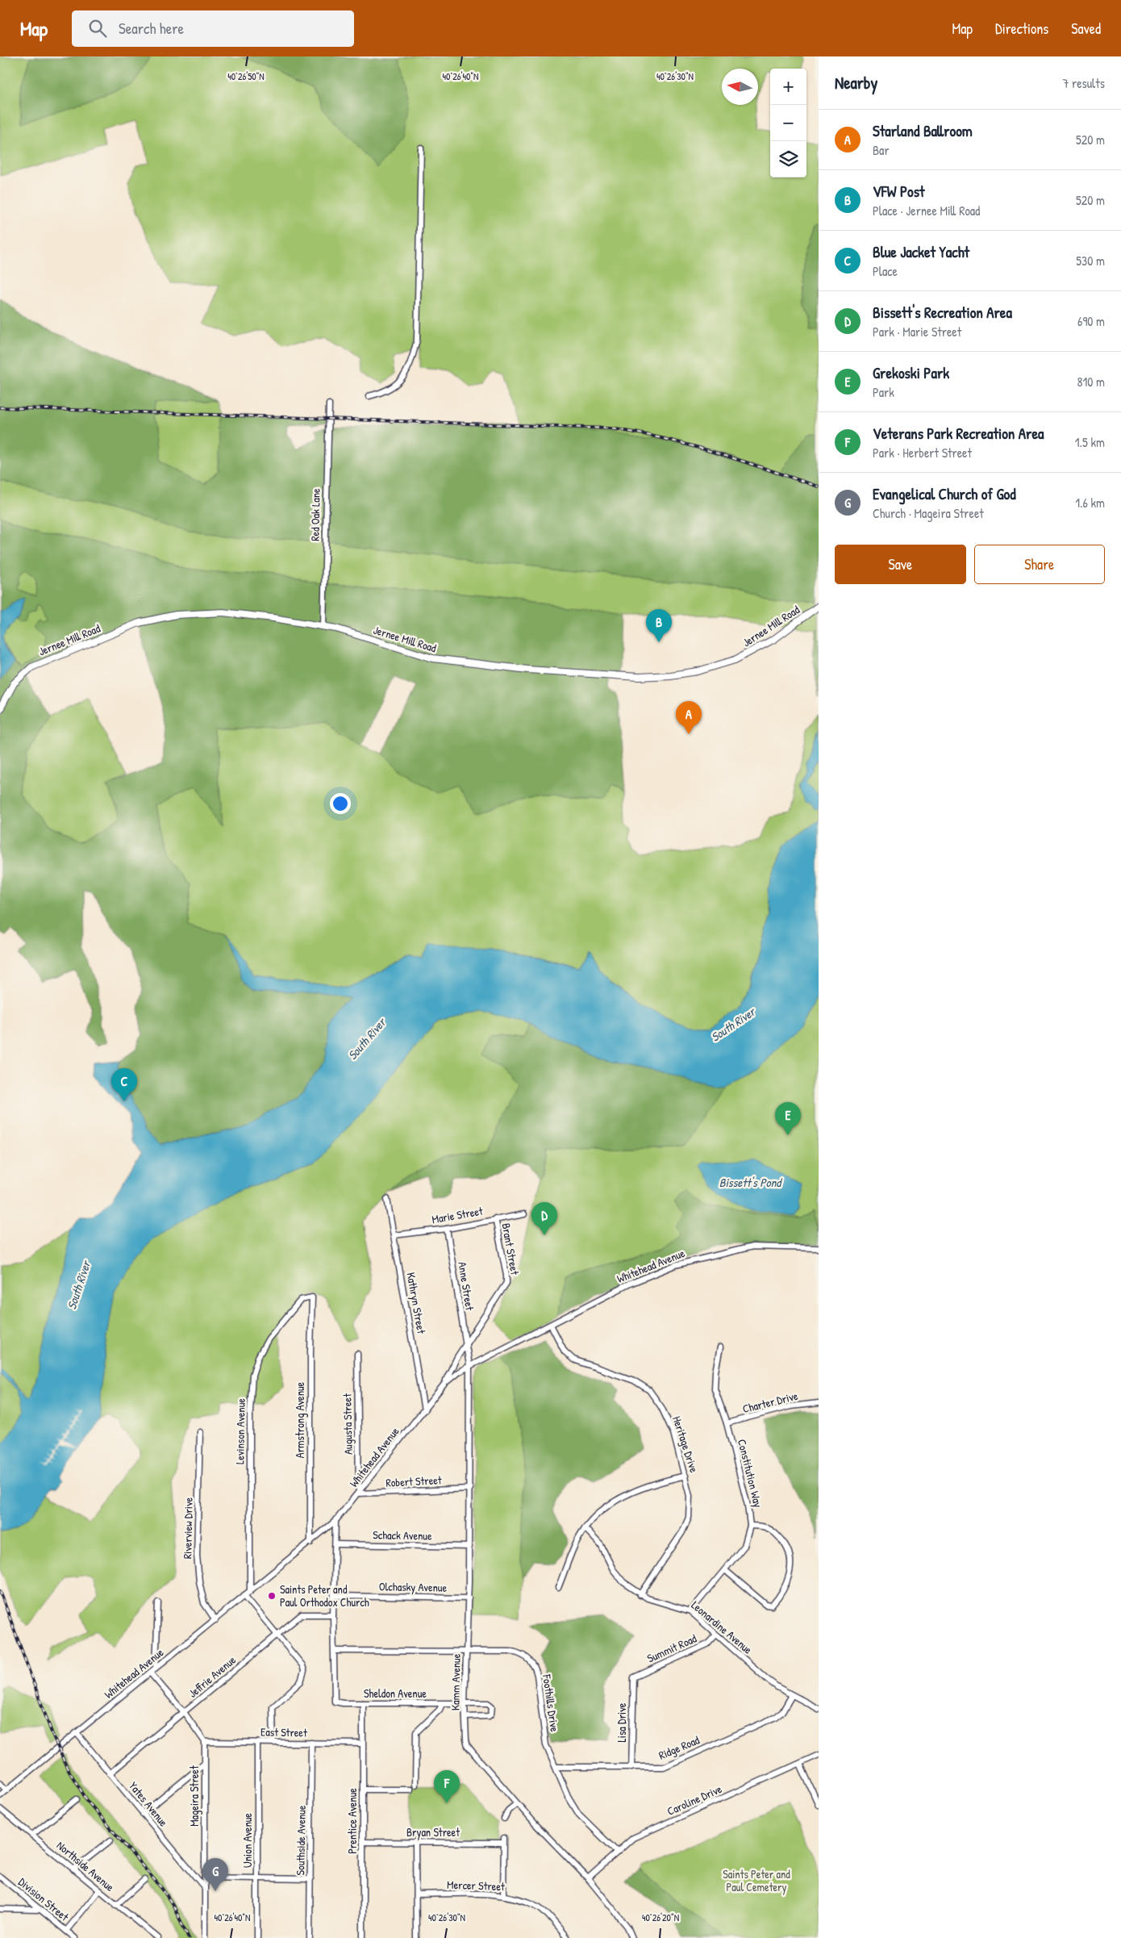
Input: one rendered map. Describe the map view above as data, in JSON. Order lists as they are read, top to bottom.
{
  "streets": {
    "street": [
      "Red Oak Lane",
      "Jernee Mill Road",
      "Marie Street",
      "Brant Street",
      "Whitehead Avenue",
      "Anne Street",
      "Kathryn Street",
      "Charter Drive",
      "Armstrong Avenue",
      "Augusta Street",
      "Levinson Avenue",
      "Heritage Drive",
      "Constitution Way",
      "Robert Street",
      "Riverview Drive",
      "Schack Avenue",
      "Olchasky Avenue",
      "Leonardine Avenue",
      "Summit Road",
      "Jeffrie Avenue",
      "Kamm Avenue",
      "Sheldon Avenue",
      "Foothills Drive",
      "Lisa Drive",
      "East Street",
      "Ridge Road",
      "Mageira Street",
      "Caroline Drive",
      "Yates Avenue",
      "Prentice Avenue",
      "Bryan Street",
      "Union Avenue",
      "Southside Avenue",
      "Northside Avenue",
      "Mercer Street",
      "Division Street"
    ]
  },
  "crossings": [
    ["Red Oak Lane", "Jernee Mill Road"],
    ["Marie Street", "Brant Street"],
    ["Marie Street", "Anne Street"],
    ["Marie Street", "Kathryn Street"],
    ["Brant Street", "Anne Street"],
    ["Whitehead Avenue", "Anne Street"],
    ["Whitehead Avenue", "Kathryn Street"],
    ["Whitehead Avenue", "Armstrong Avenue"],
    ["Whitehead Avenue", "Augusta Street"],
    ["Whitehead Avenue", "Levinson Avenue"],
    ["Whitehead Avenue", "Heritage Drive"],
    ["Whitehead Avenue", "Robert Street"],
    ["Whitehead Avenue", "Riverview Drive"],
    ["Whitehead Avenue", "Kamm Avenue"],
    ["Whitehead Avenue", "Yates Avenue"],
    ["Anne Street", "Kamm Avenue"],
    ["Charter Drive", "Constitution Way"],
    ["Armstrong Avenue", "Levinson Avenue"],
    ["Augusta Street", "Robert Street"],
    ["Heritage Drive", "Leonardine Avenue"],
    ["Constitution Way", "Leonardine Avenue"],
    ["Robert Street", "Kamm Avenue"],
    ["Schack Avenue", "Kamm Avenue"],
    ["Olchasky Avenue", "Kamm Avenue"],
    ["Leonardine Avenue", "Summit Road"],
    ["Leonardine Avenue", "Ridge Road"],
    ["Summit Road", "Lisa Drive"],
    ["Jeffrie Avenue", "Yates Avenue"],
    ["Kamm Avenue", "Sheldon Avenue"],
    ["Kamm Avenue", "Foothills Drive"],
    ["Kamm Avenue", "Caroline Drive"],
    ["Sheldon Avenue", "Foothills Drive"],
    ["Sheldon Avenue", "Prentice Avenue"],
    ["Foothills Drive", "Ridge Road"],
    ["Foothills Drive", "Caroline Drive"],
    ["Lisa Drive", "Ridge Road"],
    ["East Street", "Mageira Street"],
    ["East Street", "Prentice Avenue"],
    ["East Street", "Union Avenue"],
    ["East Street", "Southside Avenue"],
    ["Mageira Street", "Yates Avenue"],
    ["Prentice Avenue", "Bryan Street"],
    ["Bryan Street", "Mercer Street"]
  ],
  "water": ["South River", "Bissett's Pond"],
  "parks": ["Saints Peter and Paul Cemetery"],
  "places": ["Saints Peter and Paul Orthodox Church"],
  "north": "left",
  "page": {
    "header": "Map",
    "search": "Search here",
    "nav": ["Map", "Directions", "Saved"],
    "heading": ["Nearby", "7 results"],
    "map_buttons": ["+", "−"],
    "list": [
      {
        "mark": "A",
        "name": "Starland Ballroom",
        "note": "Bar",
        "value": "520 m"
      },
      {
        "mark": "B",
        "name": "VFW Post",
        "note": "Place · Jernee Mill Road",
        "value": "520 m"
      },
      {
        "mark": "C",
        "name": "Blue Jacket Yacht",
        "note": "Place",
        "value": "530 m"
      },
      {
        "mark": "D",
        "name": "Bissett's Recreation Area",
        "note": "Park · Marie Street",
        "value": "690 m"
      },
      {
        "mark": "E",
        "name": "Grekoski Park",
        "note": "Park",
        "value": "810 m"
      },
      {
        "mark": "F",
        "name": "Veterans Park Recreation Area",
        "note": "Park · Herbert Street",
        "value": "1.5 km"
      },
      {
        "mark": "G",
        "name": "Evangelical Church of God",
        "note": "Church · Mageira Street",
        "value": "1.6 km"
      }
    ],
    "buttons": ["Save", "Share"],
    "pins": [
      "B",
      "A",
      "C",
      "E",
      "D",
      "F",
      "G"
    ]
  },
  "coordinates": [
    "40°26'50\"N",
    "40°26'40\"N",
    "40°26'30\"N",
    "40°26'20\"N"
  ]
}
